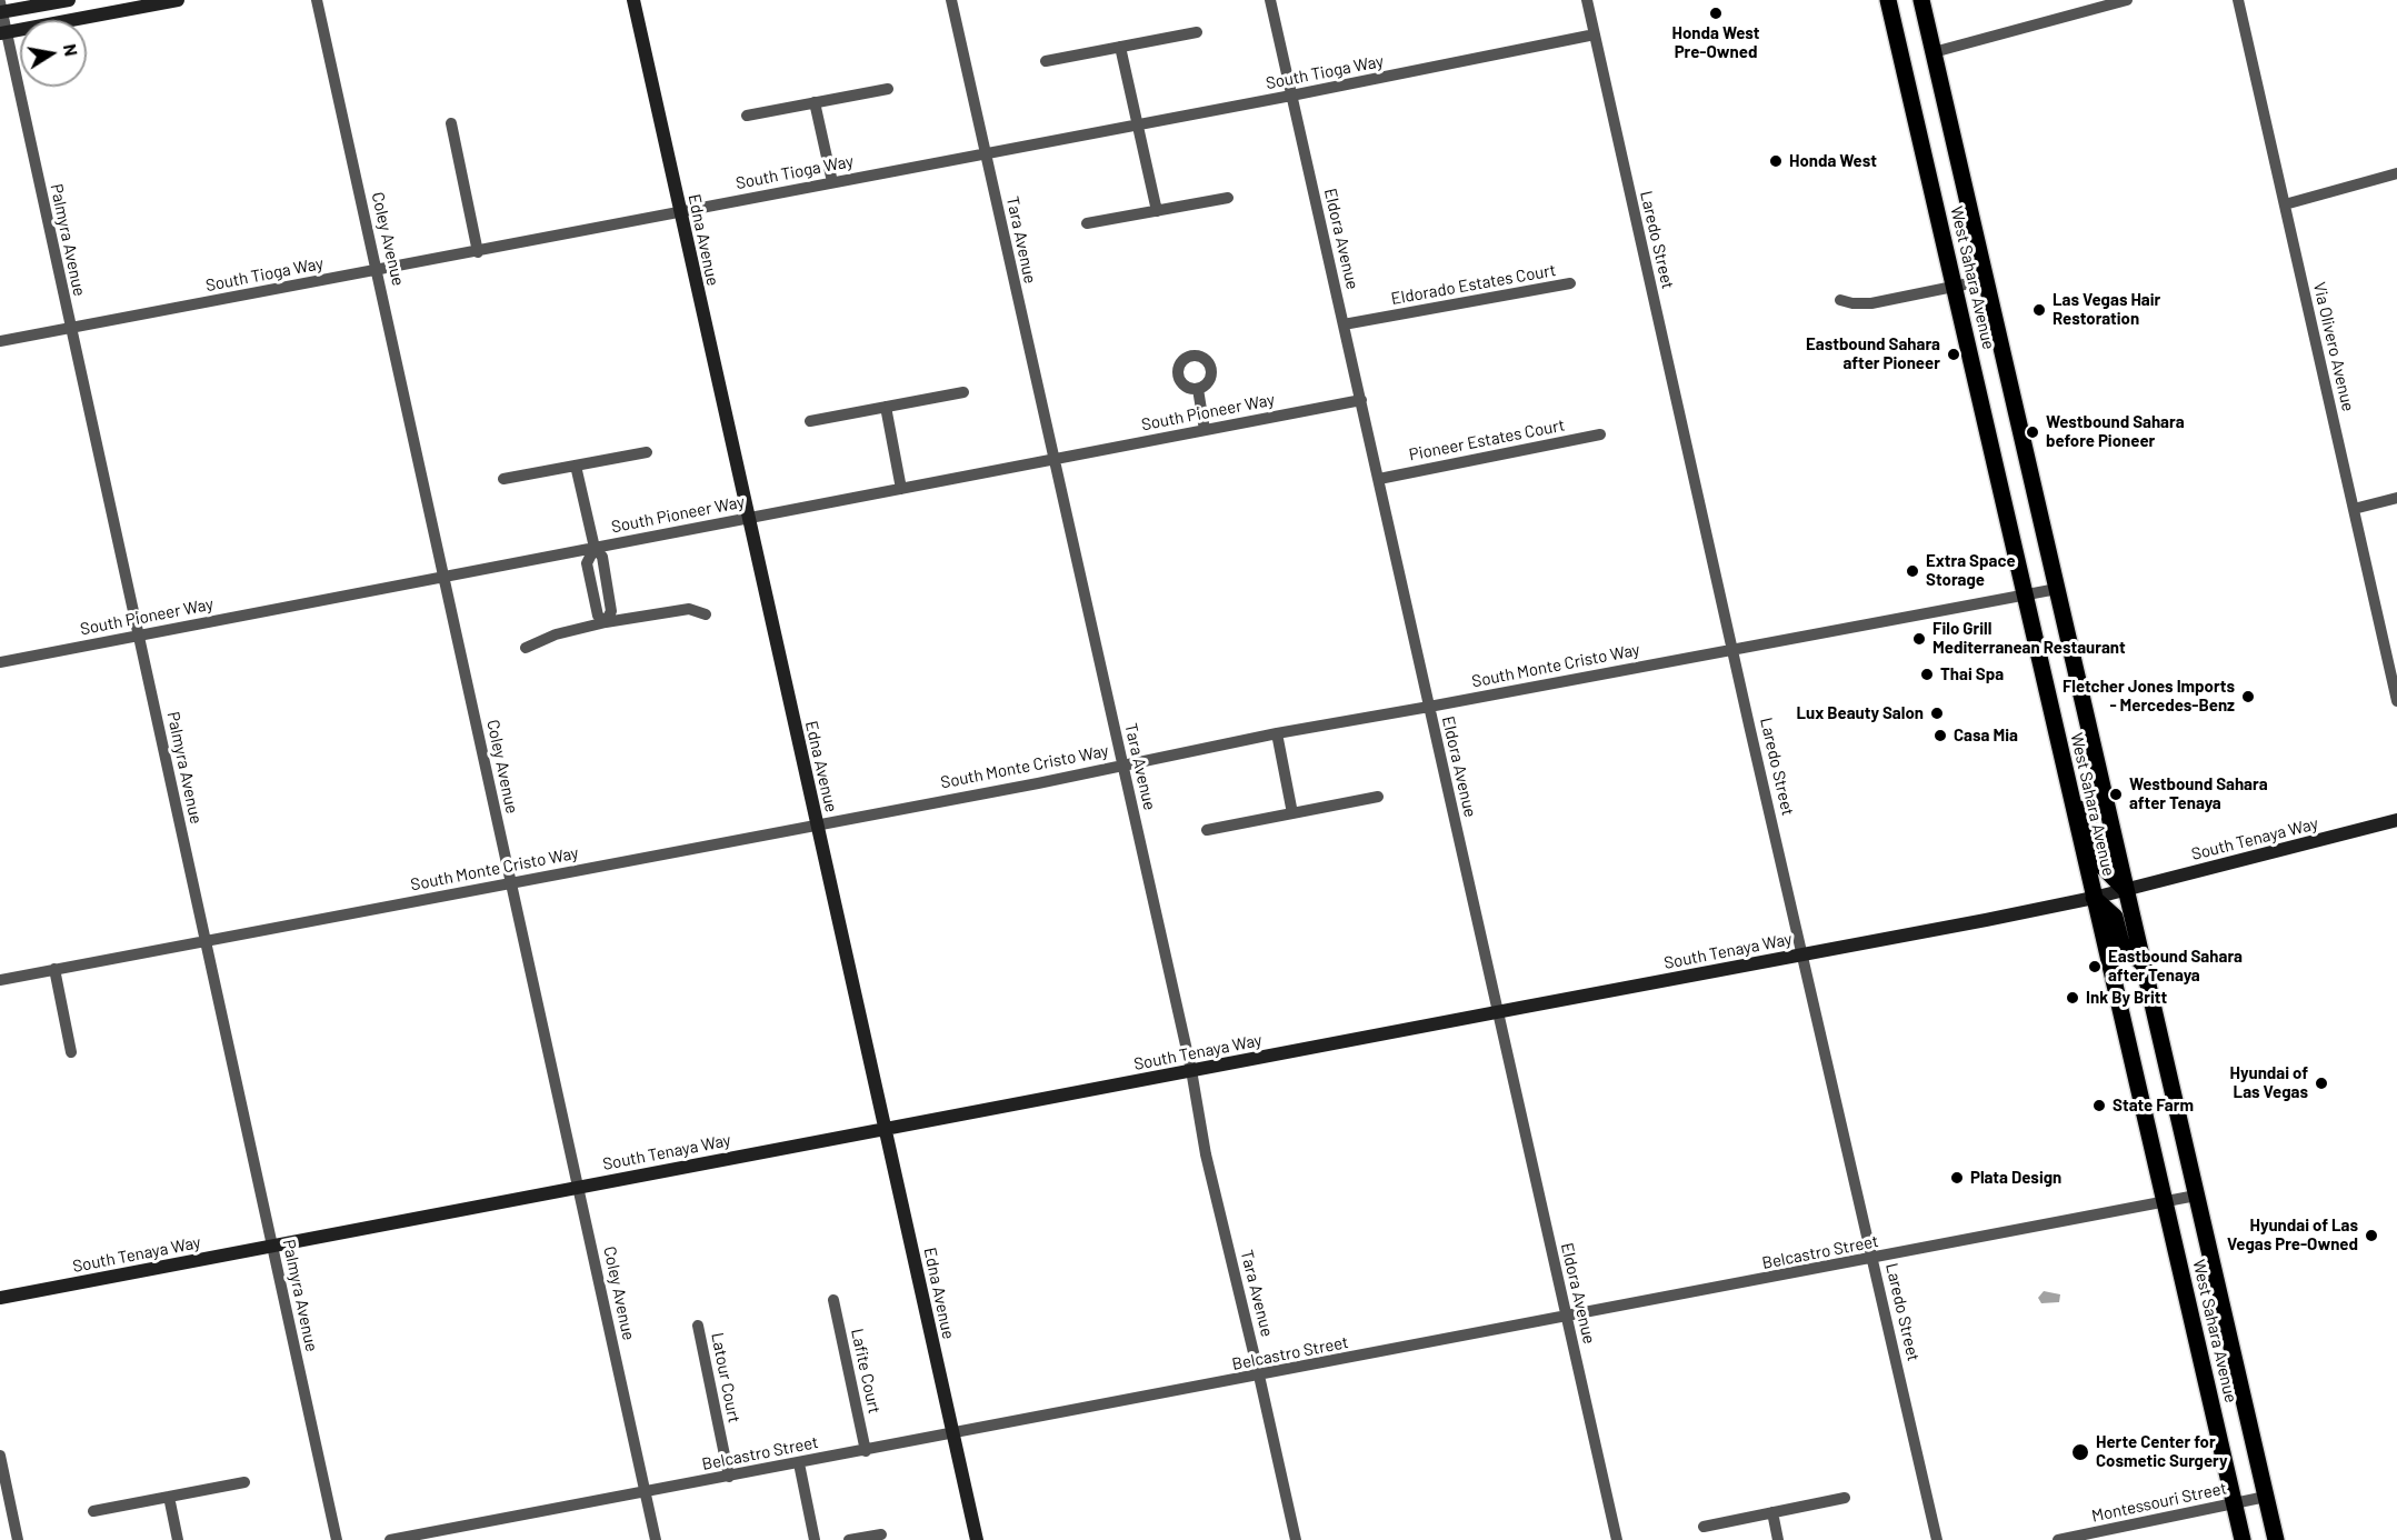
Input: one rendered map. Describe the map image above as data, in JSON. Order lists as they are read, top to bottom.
{
  "streets": {
    "main road": ["West Sahara Avenue"],
    "street": [
      "South Tioga Way",
      "Coley Avenue",
      "Eldora Avenue",
      "Palmyra Avenue",
      "Edna Avenue",
      "Tara Avenue",
      "Laredo Street",
      "Eldorado Estates Court",
      "Via Olivero Avenue",
      "South Pioneer Way",
      "Pioneer Estates Court",
      "South Monte Cristo Way",
      "South Tenaya Way",
      "Belcastro Street",
      "Lafite Court",
      "Latour Court",
      "Montessouri Street"
    ]
  },
  "crossings": [
    ["South Tioga Way", "Coley Avenue"],
    ["South Tioga Way", "Eldora Avenue"],
    ["South Tioga Way", "Palmyra Avenue"],
    ["South Tioga Way", "Edna Avenue"],
    ["South Tioga Way", "Tara Avenue"],
    ["South Tioga Way", "Laredo Street"],
    ["Coley Avenue", "South Pioneer Way"],
    ["Coley Avenue", "South Monte Cristo Way"],
    ["Coley Avenue", "South Tenaya Way"],
    ["Coley Avenue", "Belcastro Street"],
    ["Eldora Avenue", "Eldorado Estates Court"],
    ["Eldora Avenue", "South Pioneer Way"],
    ["Eldora Avenue", "Pioneer Estates Court"],
    ["Eldora Avenue", "South Monte Cristo Way"],
    ["Eldora Avenue", "South Tenaya Way"],
    ["Eldora Avenue", "Belcastro Street"],
    ["Palmyra Avenue", "South Pioneer Way"],
    ["Palmyra Avenue", "South Monte Cristo Way"],
    ["Palmyra Avenue", "South Tenaya Way"],
    ["Edna Avenue", "South Pioneer Way"],
    ["Edna Avenue", "South Monte Cristo Way"],
    ["Edna Avenue", "South Tenaya Way"],
    ["Edna Avenue", "Belcastro Street"],
    ["Tara Avenue", "South Pioneer Way"],
    ["Tara Avenue", "South Monte Cristo Way"],
    ["Tara Avenue", "South Tenaya Way"],
    ["Tara Avenue", "Belcastro Street"],
    ["Laredo Street", "South Monte Cristo Way"],
    ["Laredo Street", "South Tenaya Way"],
    ["Laredo Street", "Belcastro Street"],
    ["West Sahara Avenue", "South Monte Cristo Way"],
    ["West Sahara Avenue", "South Tenaya Way"],
    ["West Sahara Avenue", "Belcastro Street"],
    ["West Sahara Avenue", "Montessouri Street"],
    ["Belcastro Street", "Lafite Court"],
    ["Belcastro Street", "Latour Court"]
  ],
  "places": [
    "Honda West Pre-Owned",
    "Honda West",
    "Las Vegas Hair Restoration",
    "Eastbound Sahara after Pioneer",
    "Westbound Sahara before Pioneer",
    "Extra Space Storage",
    "Filo Grill Mediterranean Restaurant",
    "Thai Spa",
    "Fletcher Jones Imports - Mercedes-Benz",
    "Lux Beauty Salon",
    "Casa Mia",
    "Westbound Sahara after Tenaya",
    "Eastbound Sahara after Tenaya",
    "Ink By Britt",
    "Hyundai of Las Vegas",
    "State Farm",
    "Plata Design",
    "Hyundai of Las Vegas Pre-Owned",
    "Herte Center for Cosmetic Surgery"
  ],
  "north": "right"
}
